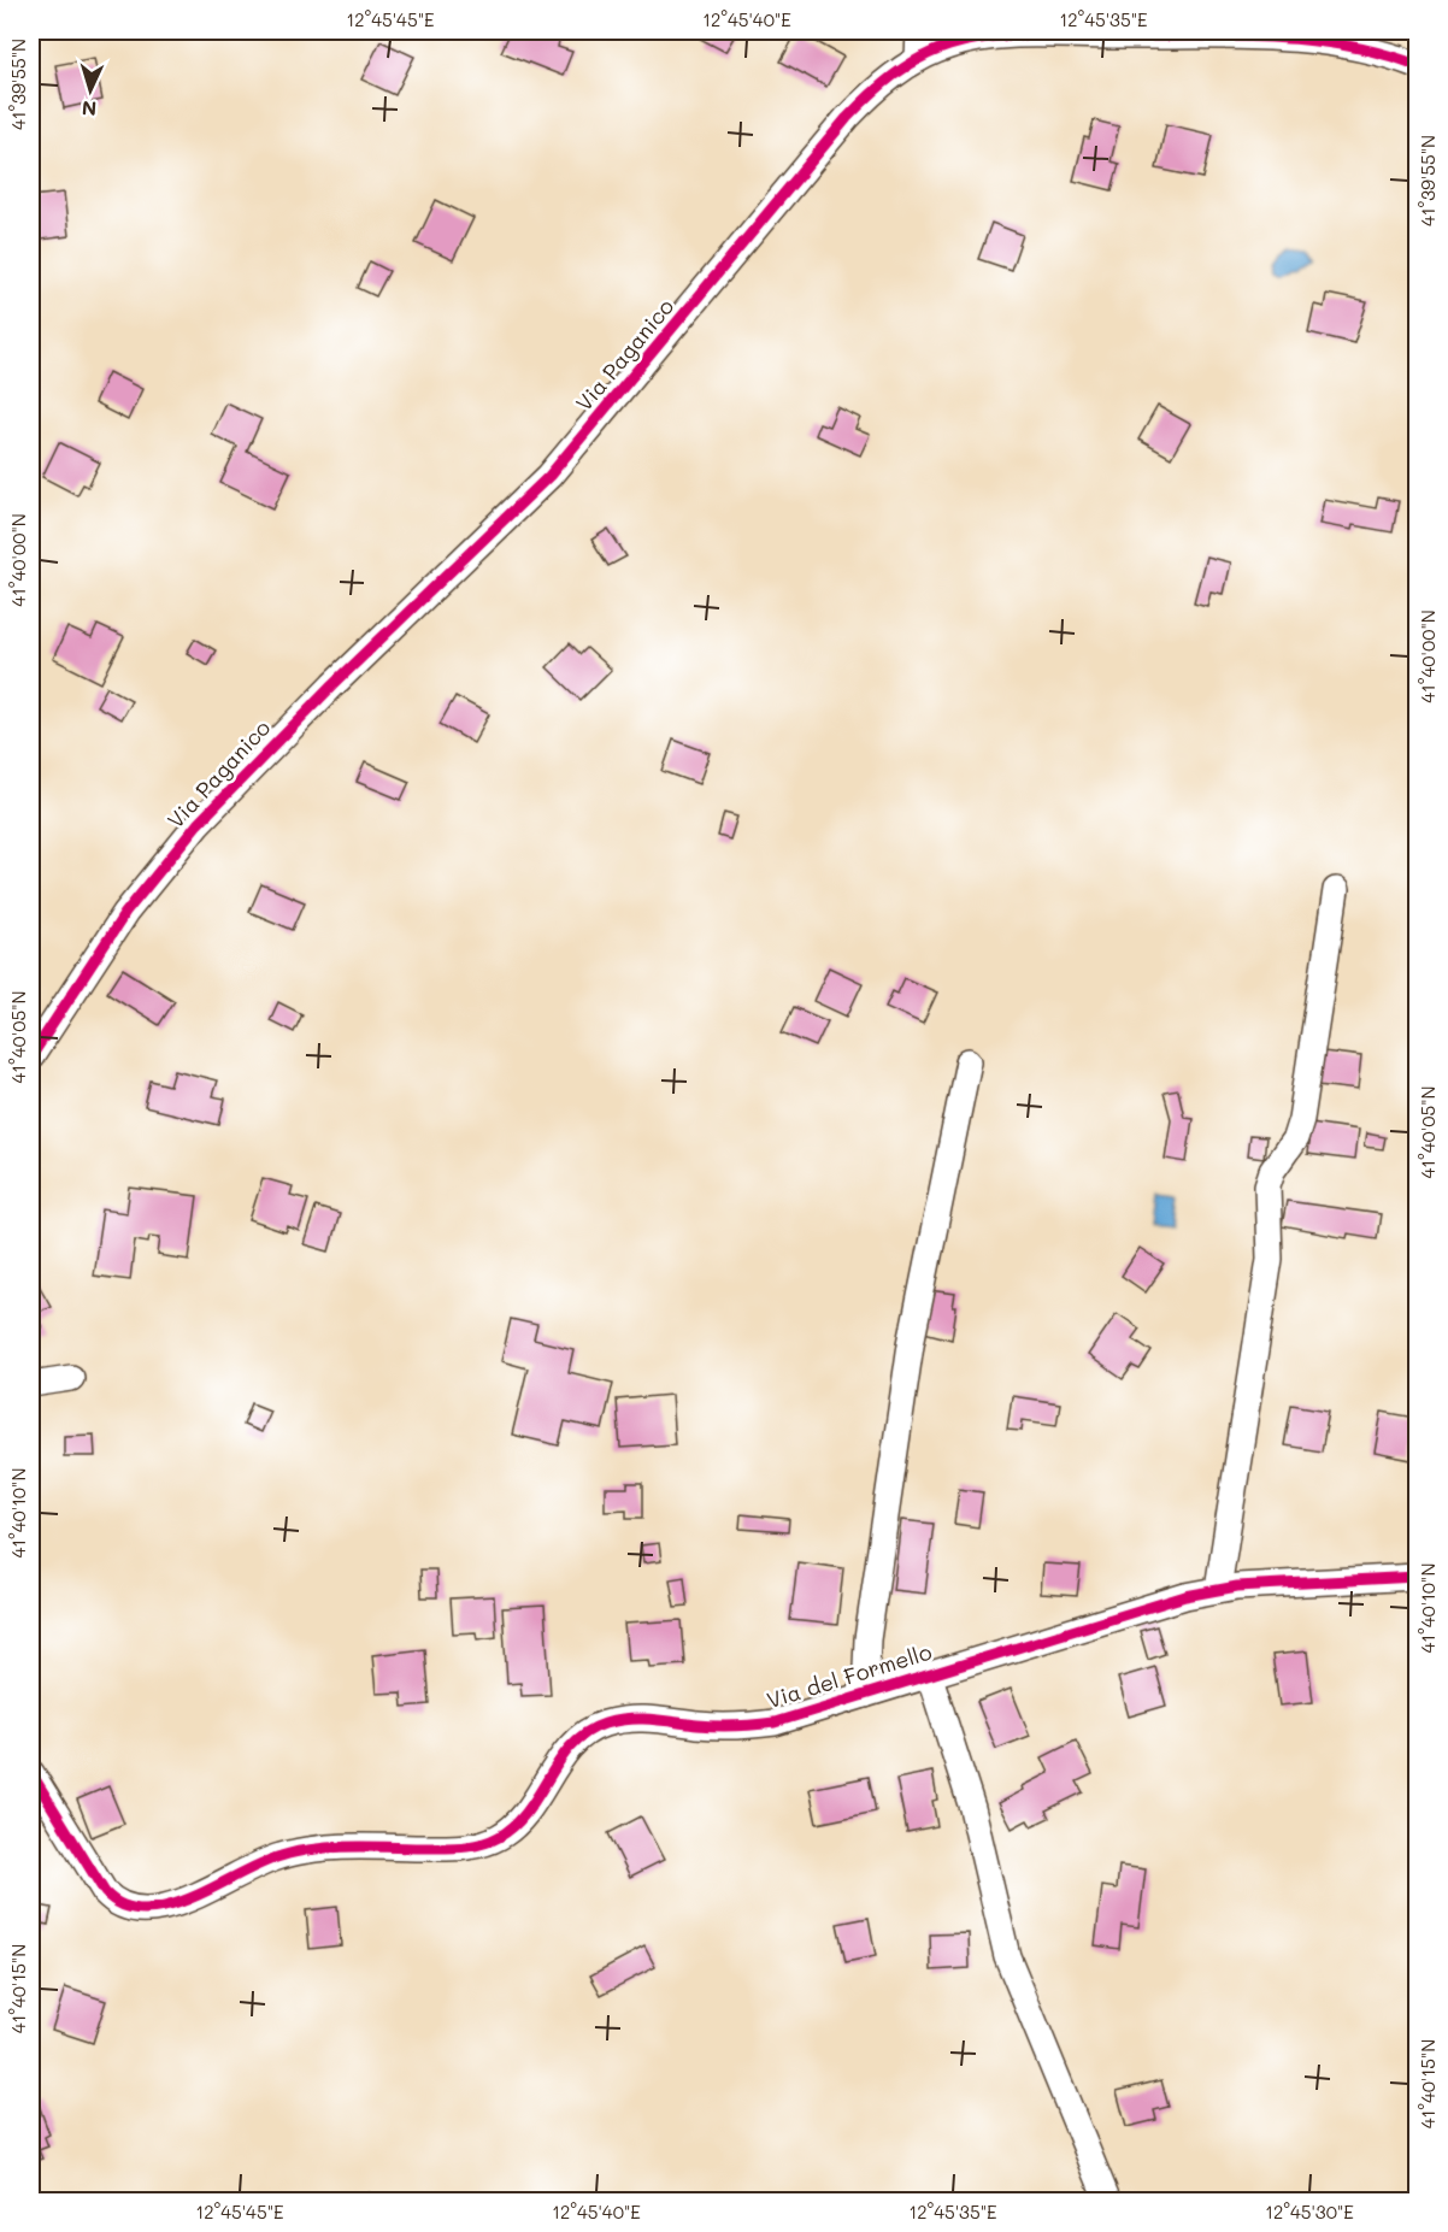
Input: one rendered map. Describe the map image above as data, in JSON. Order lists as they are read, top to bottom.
{
  "streets": {
    "street": ["Via Paganico", "Via del Formello"]
  },
  "north": "bottom",
  "coordinates": [
    "12°45'45\"E",
    "12°45'40\"E",
    "12°45'35\"E",
    "41°39'55\"N",
    "41°40'00\"N",
    "41°40'05\"N",
    "41°40'10\"N",
    "41°40'15\"N",
    "12°45'30\"E"
  ]
}
